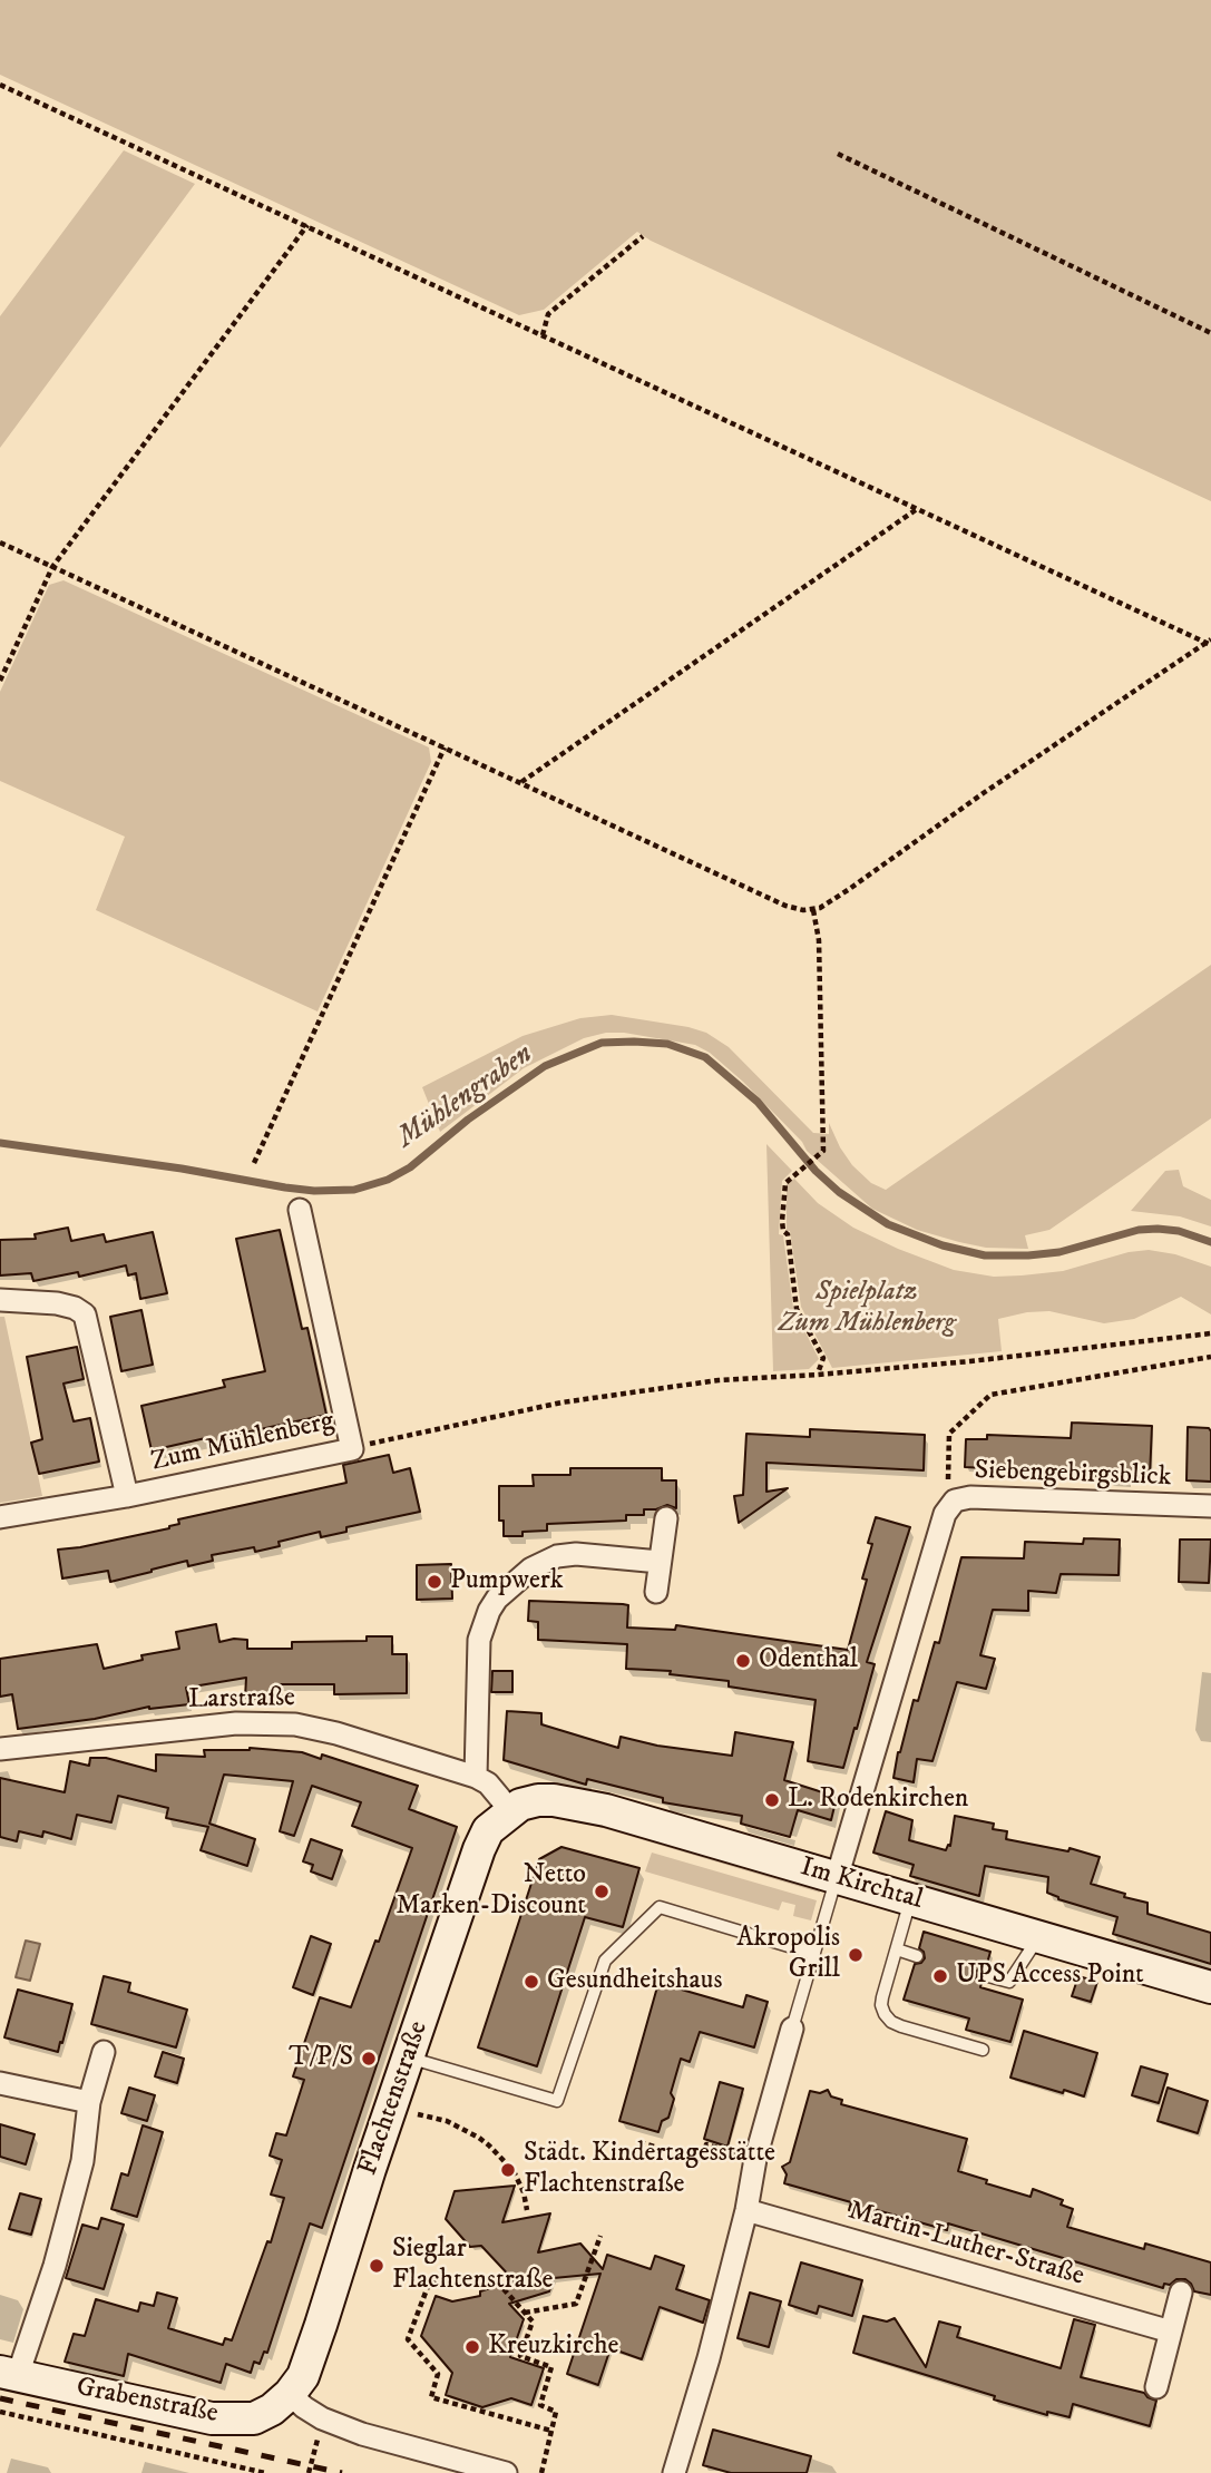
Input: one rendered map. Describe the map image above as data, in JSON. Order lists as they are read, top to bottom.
{
  "streets": {
    "street": [
      "Zum Mühlenberg",
      "Siebengebirgsblick",
      "Larstraße",
      "Im Kirchtal",
      "Flachtenstraße",
      "Martin-Luther-Straße",
      "Grabenstraße"
    ]
  },
  "crossings": [
    ["Siebengebirgsblick", "Im Kirchtal"],
    ["Larstraße", "Im Kirchtal"],
    ["Larstraße", "Flachtenstraße"],
    ["Im Kirchtal", "Flachtenstraße"],
    ["Flachtenstraße", "Grabenstraße"]
  ],
  "water": ["Mühlengraben"],
  "parks": ["Spielplatz Zum Mühlenberg"],
  "places": [
    "Pumpwerk",
    "Odenthal",
    "L. Rodenkirchen",
    "Netto Marken-Discount",
    "Akropolis Grill",
    "UPS Access Point",
    "Gesundheitshaus",
    "T/P/S",
    "Städt. Kindertagesstätte Flachtenstraße",
    "Sieglar Flachtenstraße",
    "Kreuzkirche"
  ]
}
